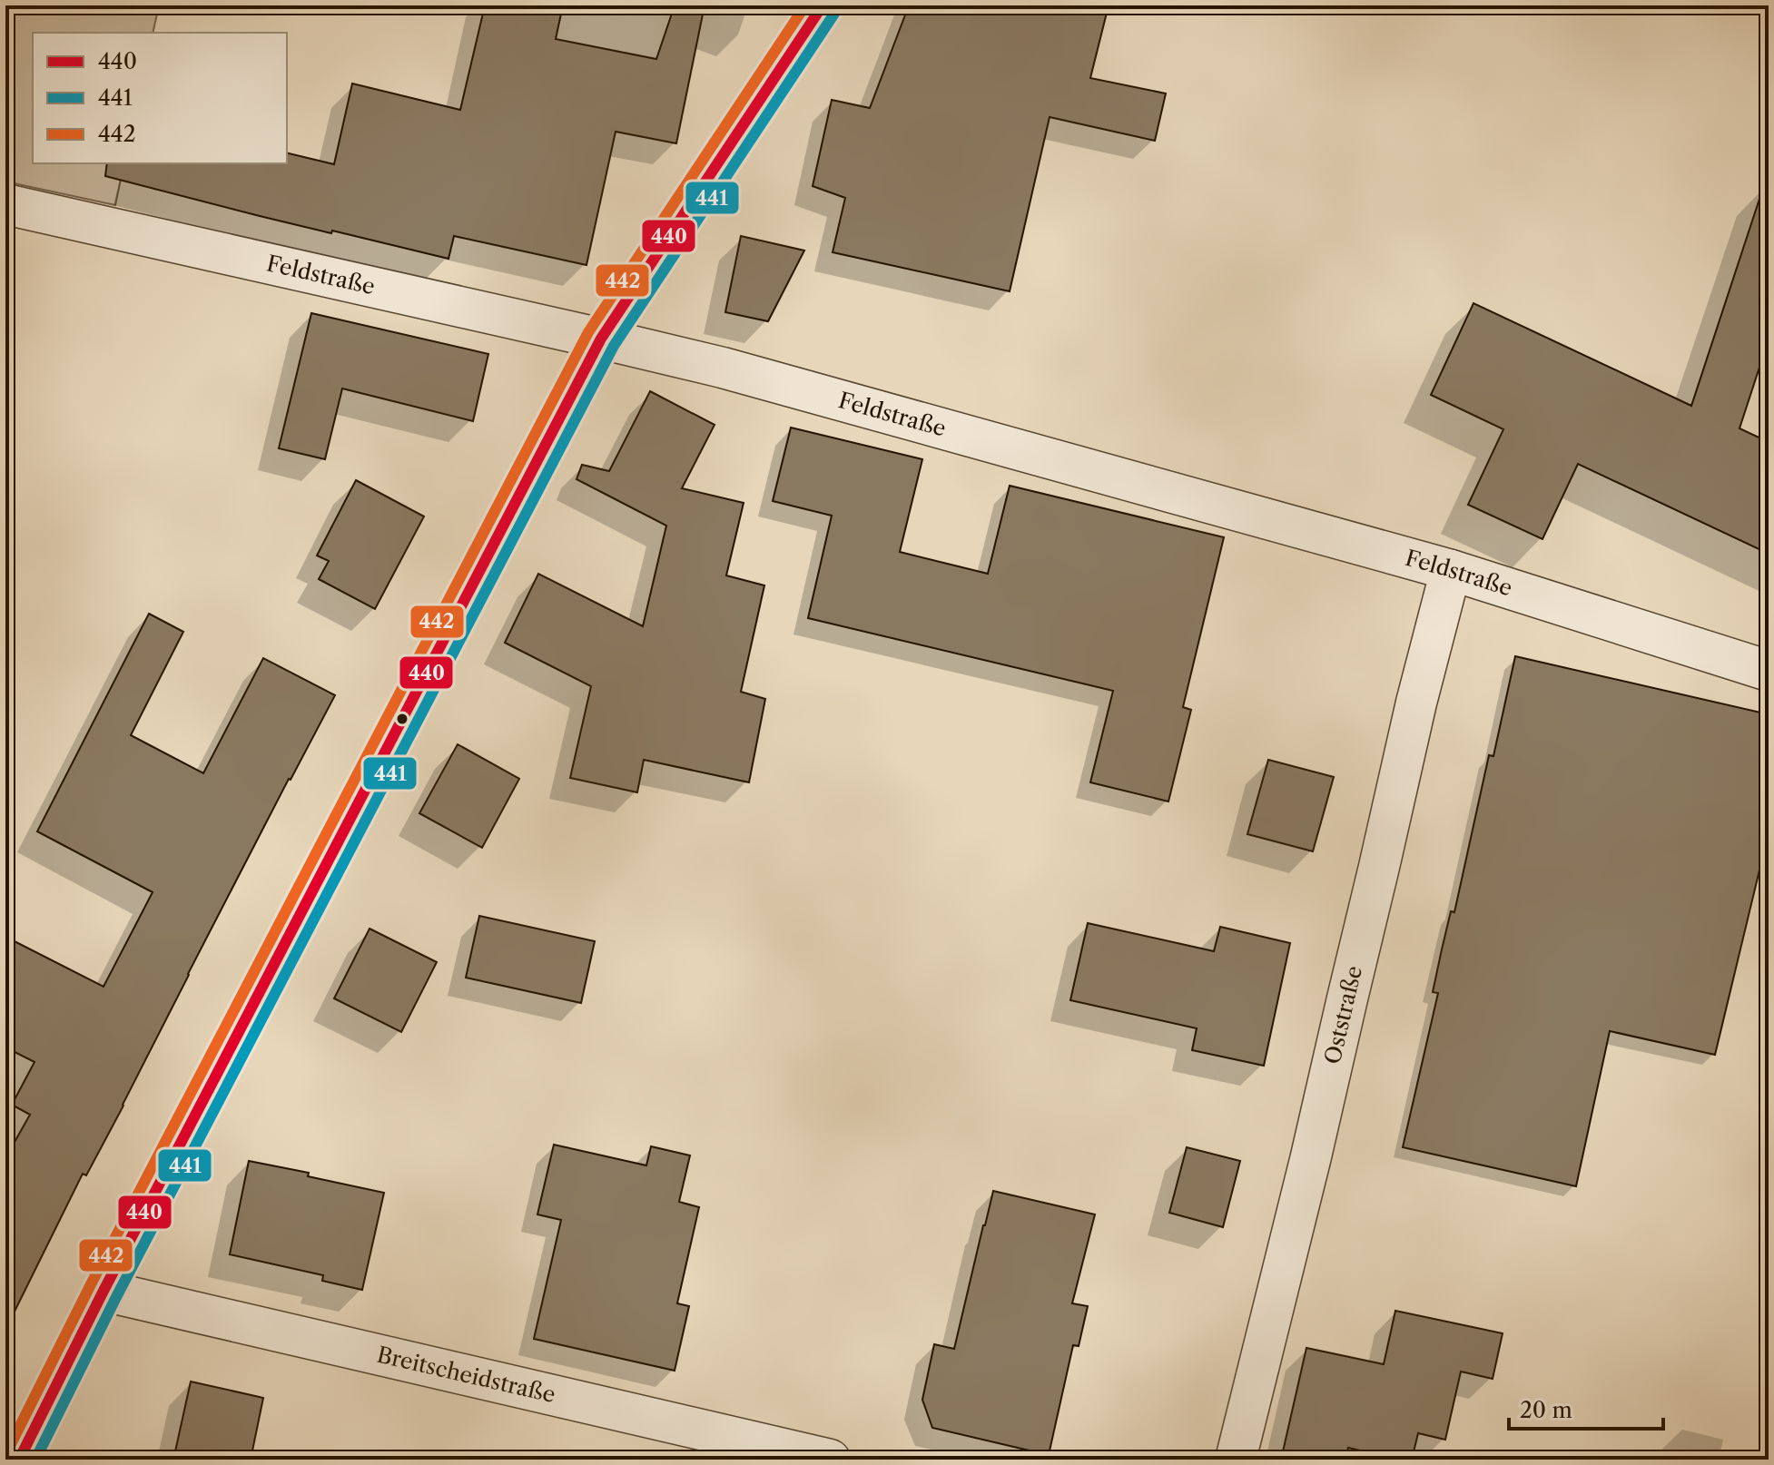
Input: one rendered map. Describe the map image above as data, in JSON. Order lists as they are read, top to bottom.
{
  "streets": {
    "street": ["Feldstraße", "Oststraße", "Breitscheidstraße"]
  },
  "crossings": [
    ["Feldstraße", "Oststraße"]
  ],
  "lines": ["transit line 440", "transit line 442", "transit line 441"],
  "legend": ["440", "441", "442"],
  "scale_bar": "20 m"
}
